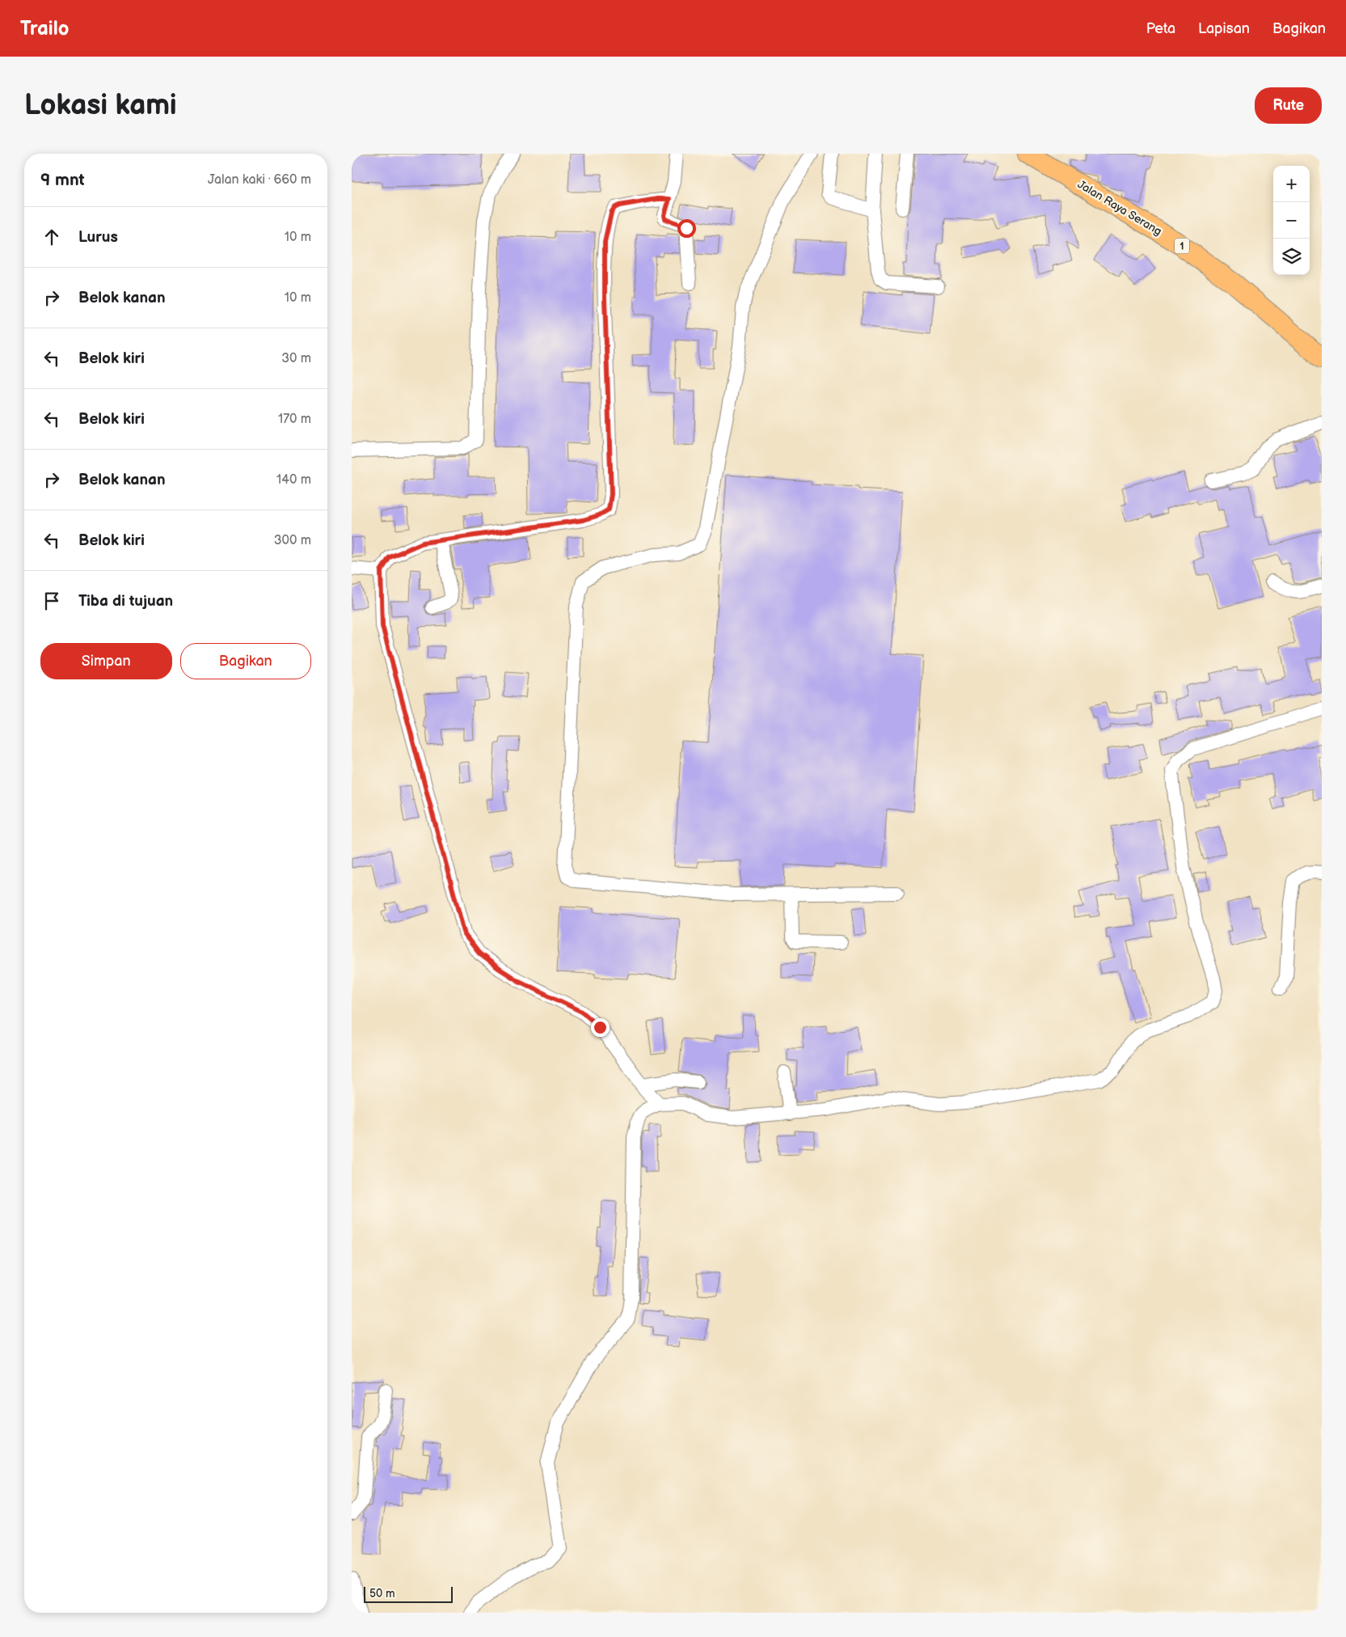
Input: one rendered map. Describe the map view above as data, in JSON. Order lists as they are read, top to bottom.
{
  "streets": {
    "highway": ["Jalan Raya Serang", "1"]
  },
  "scale_bar": "50 m",
  "page": {
    "header": "Trailo",
    "nav": ["Peta", "Lapisan", "Bagikan"],
    "buttons": [
      "Rute",
      ["Simpan", "Bagikan"]
    ],
    "title": "Lokasi kami",
    "heading": ["9 mnt", "Jalan kaki · 660 m"],
    "map_buttons": ["+", "−"],
    "list": [
      ["Lurus", "10 m"],
      ["Belok kanan", "10 m"],
      ["Belok kiri", "30 m"],
      ["Belok kiri", "170 m"],
      ["Belok kanan", "140 m"],
      ["Belok kiri", "300 m"],
      "Tiba di tujuan"
    ],
    "scale": "50 m"
  }
}
